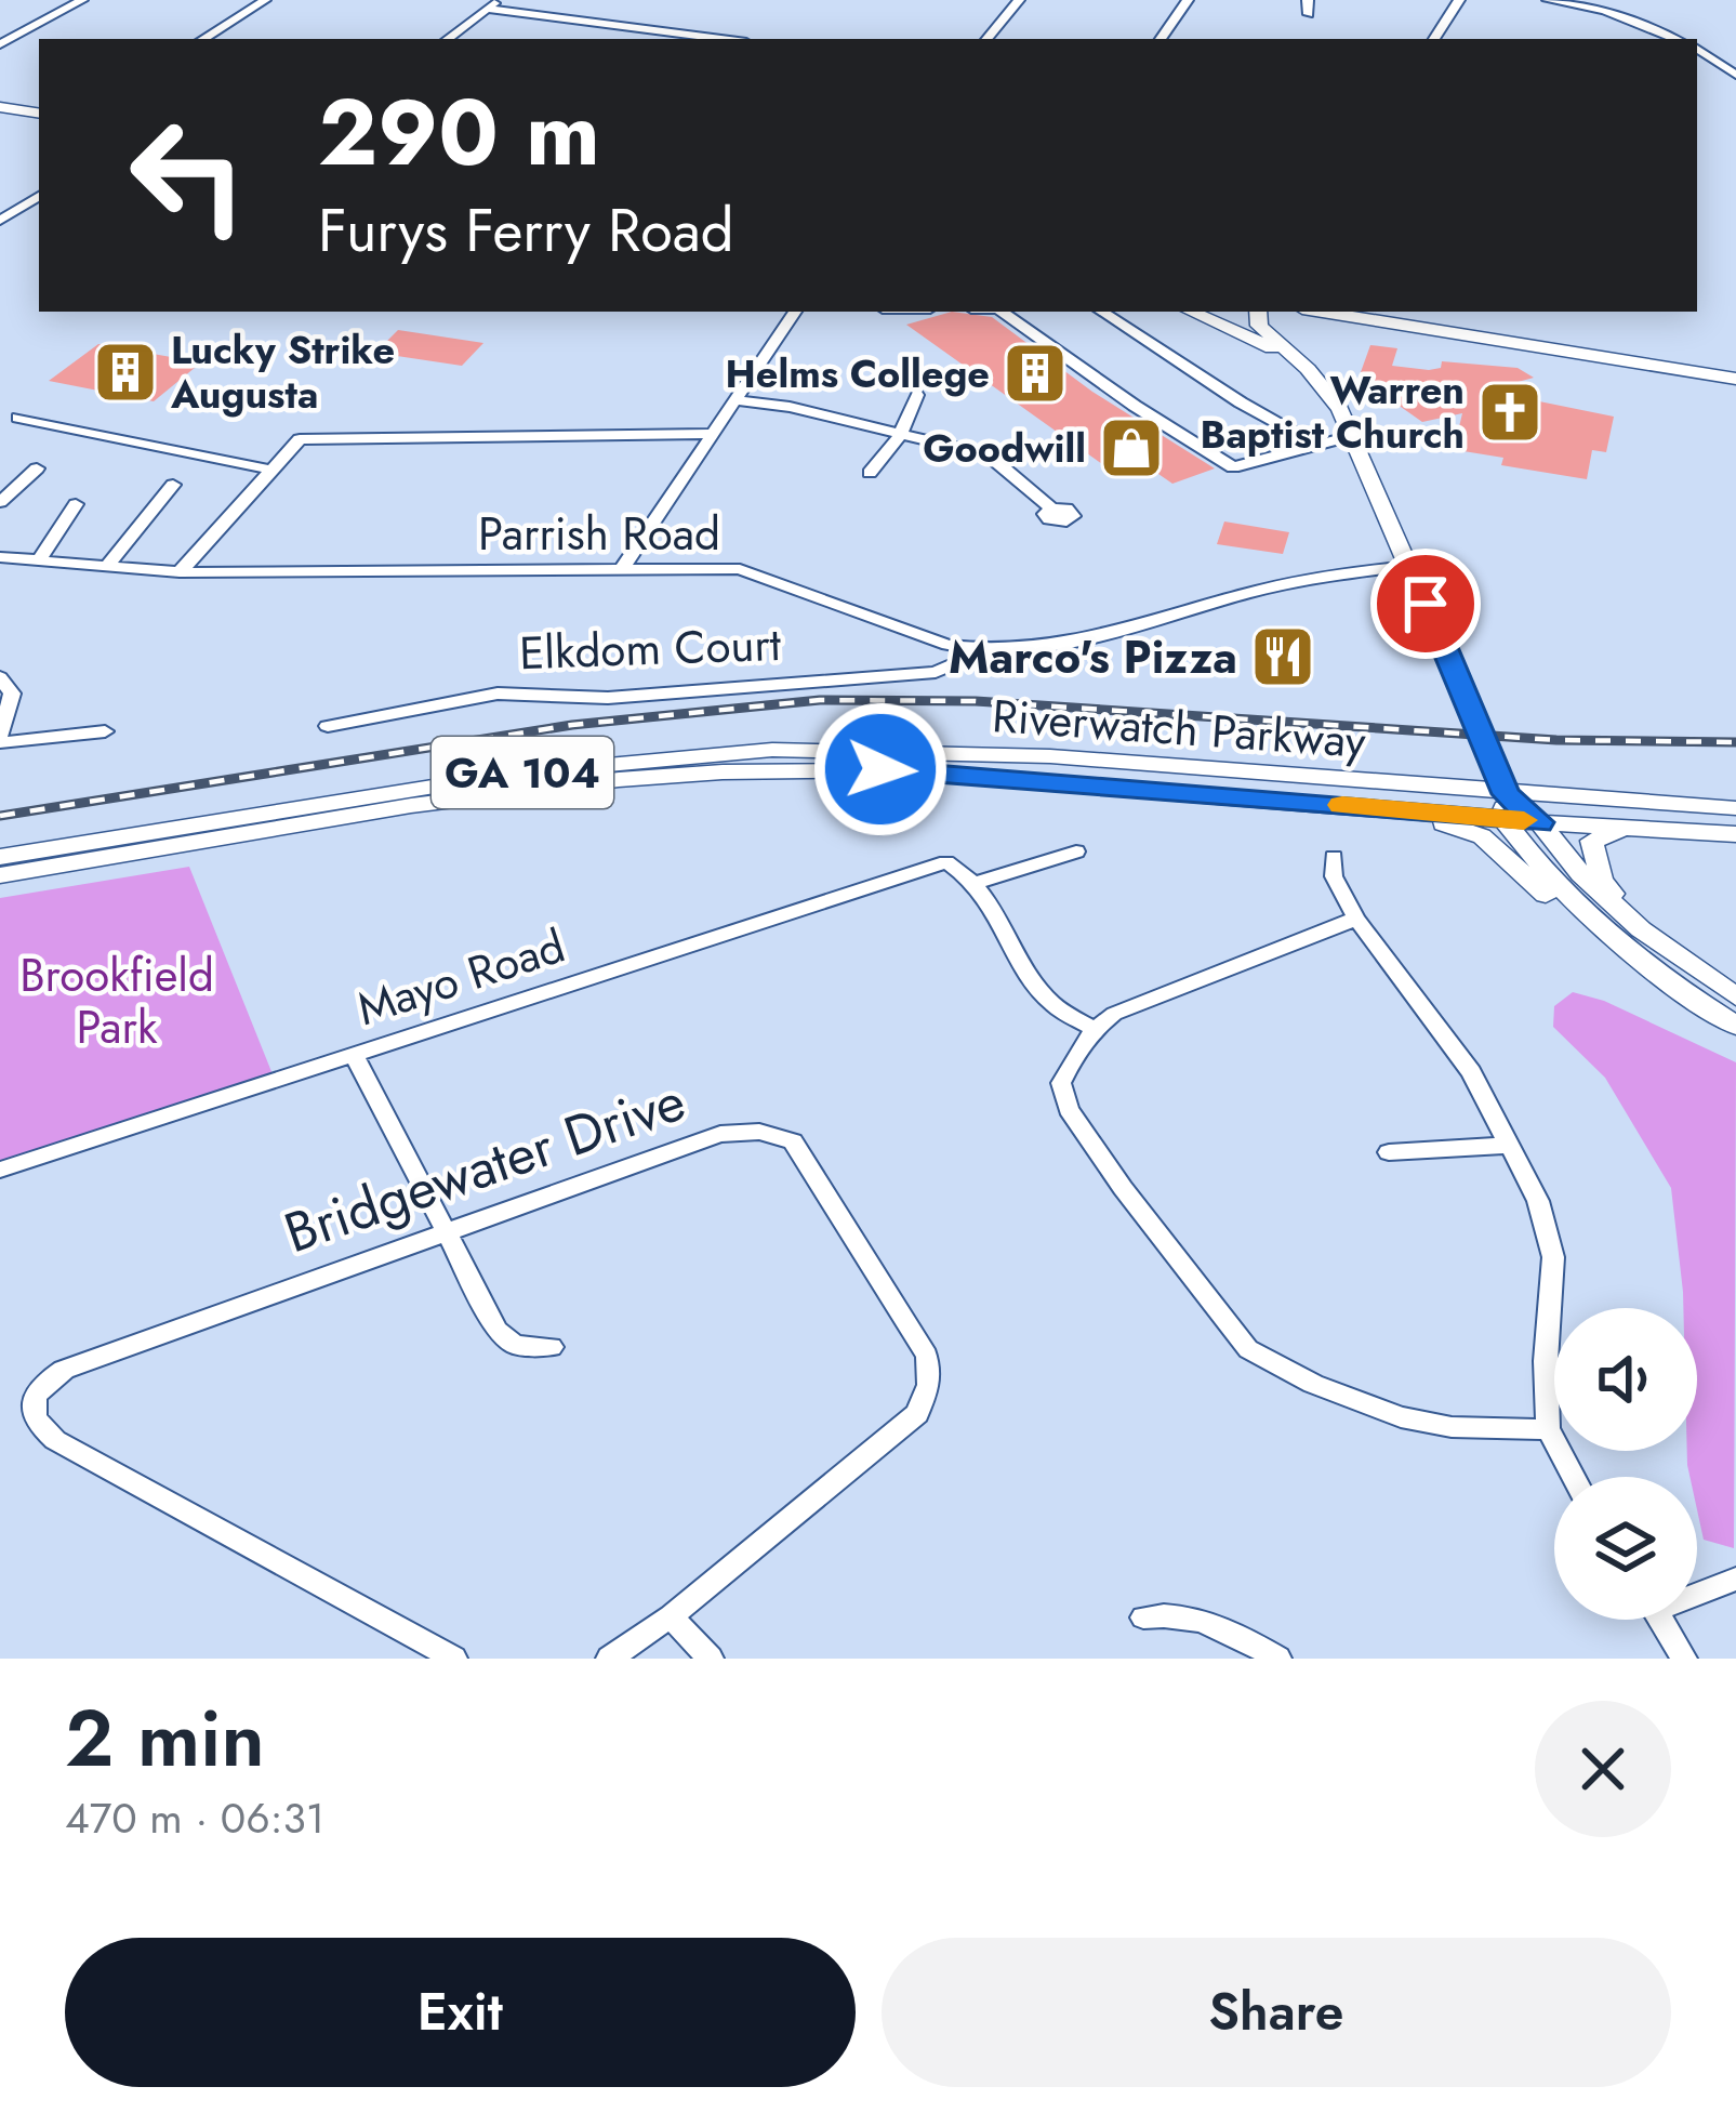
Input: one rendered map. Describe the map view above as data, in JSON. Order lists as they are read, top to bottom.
{
  "streets": {
    "main road": ["Riverwatch Parkway", "GA 104"],
    "street": [
      "Parrish Road",
      "Elkdom Court",
      "Mayo Road",
      "Bridgewater Drive"
    ]
  },
  "crossings": [
    ["Parrish Road", "Elkdom Court"]
  ],
  "parks": ["Brookfield Park"],
  "places": {
    "building": ["Lucky Strike Augusta", "Helms College"],
    "church": ["Warren Baptist Church"],
    "shop": ["Goodwill"],
    "restaurant": ["Marco's Pizza"]
  },
  "page": {
    "turn": ["290 m", "Furys Ferry Road"],
    "heading": ["2 min", "470 m · 06:31"],
    "buttons": ["Exit", "Share"]
  }
}
